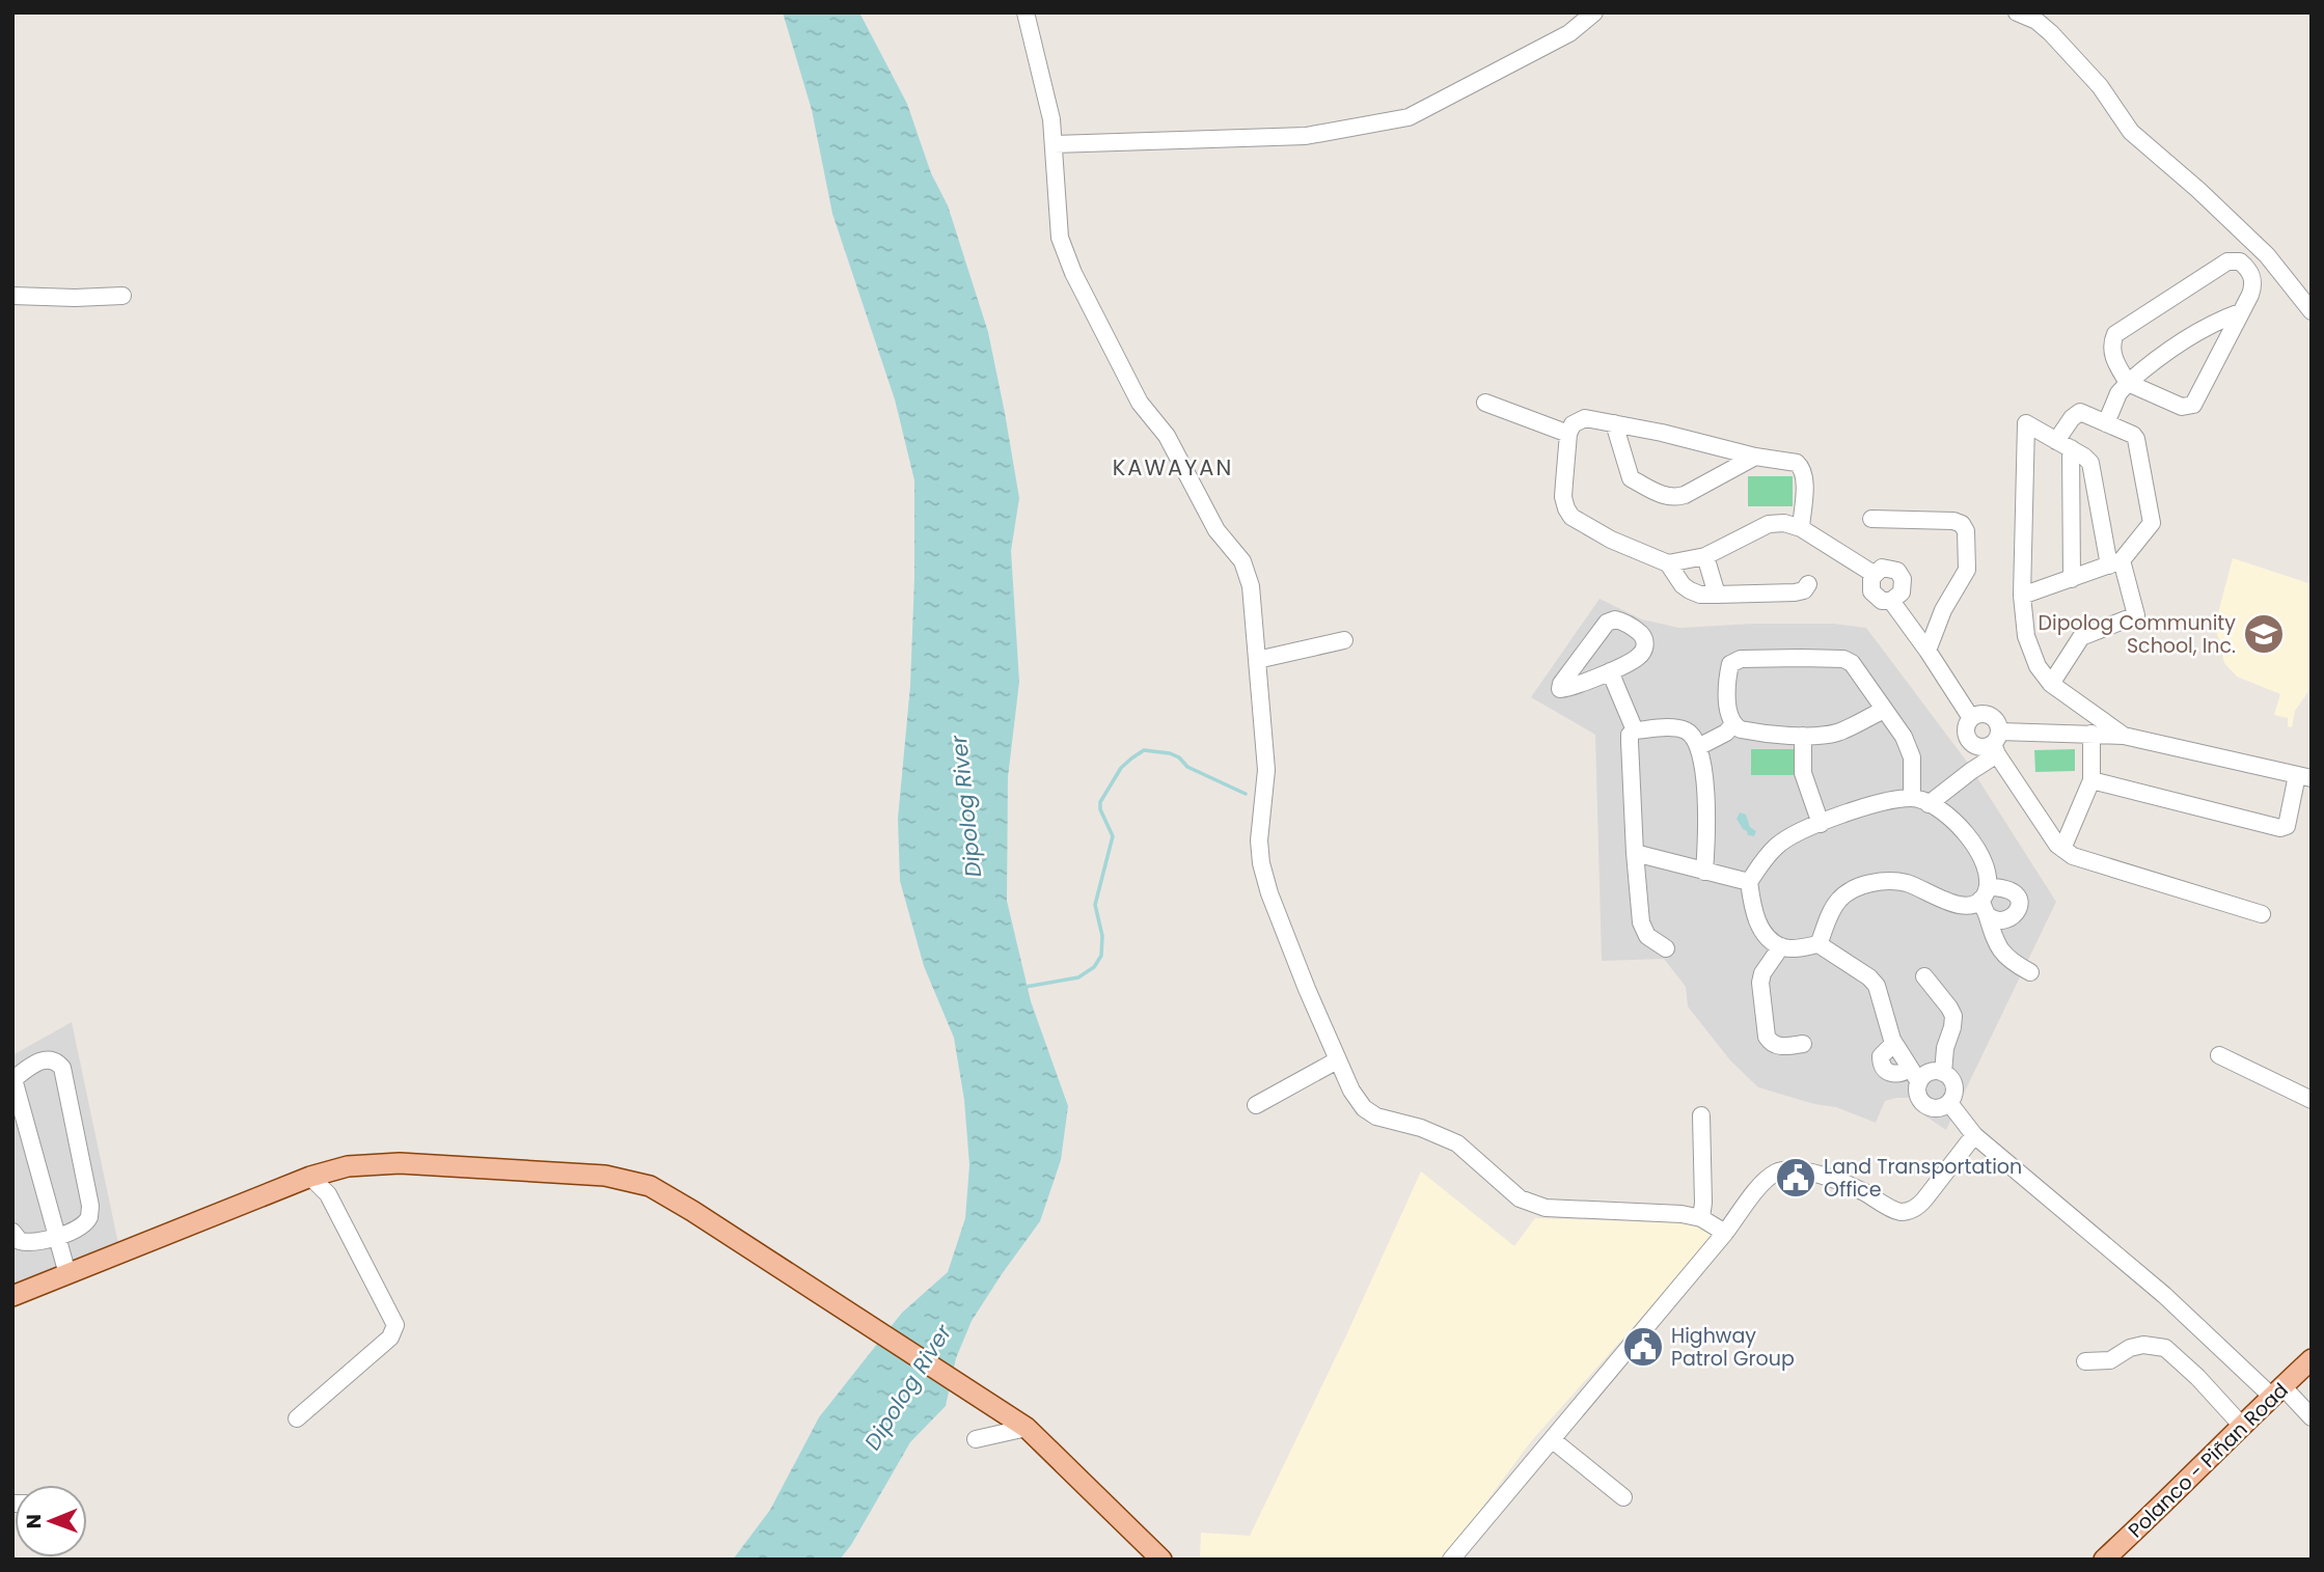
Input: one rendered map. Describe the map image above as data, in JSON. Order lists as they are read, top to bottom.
{
  "streets": {
    "main road": ["Polanco - Piñan Road"]
  },
  "districts": ["KAWAYAN"],
  "water": ["Dipolog River"],
  "places": {
    "school or university": ["Dipolog Community School, Inc."],
    "public building": ["Land Transportation Office", "Highway Patrol Group"]
  },
  "north": "left"
}
